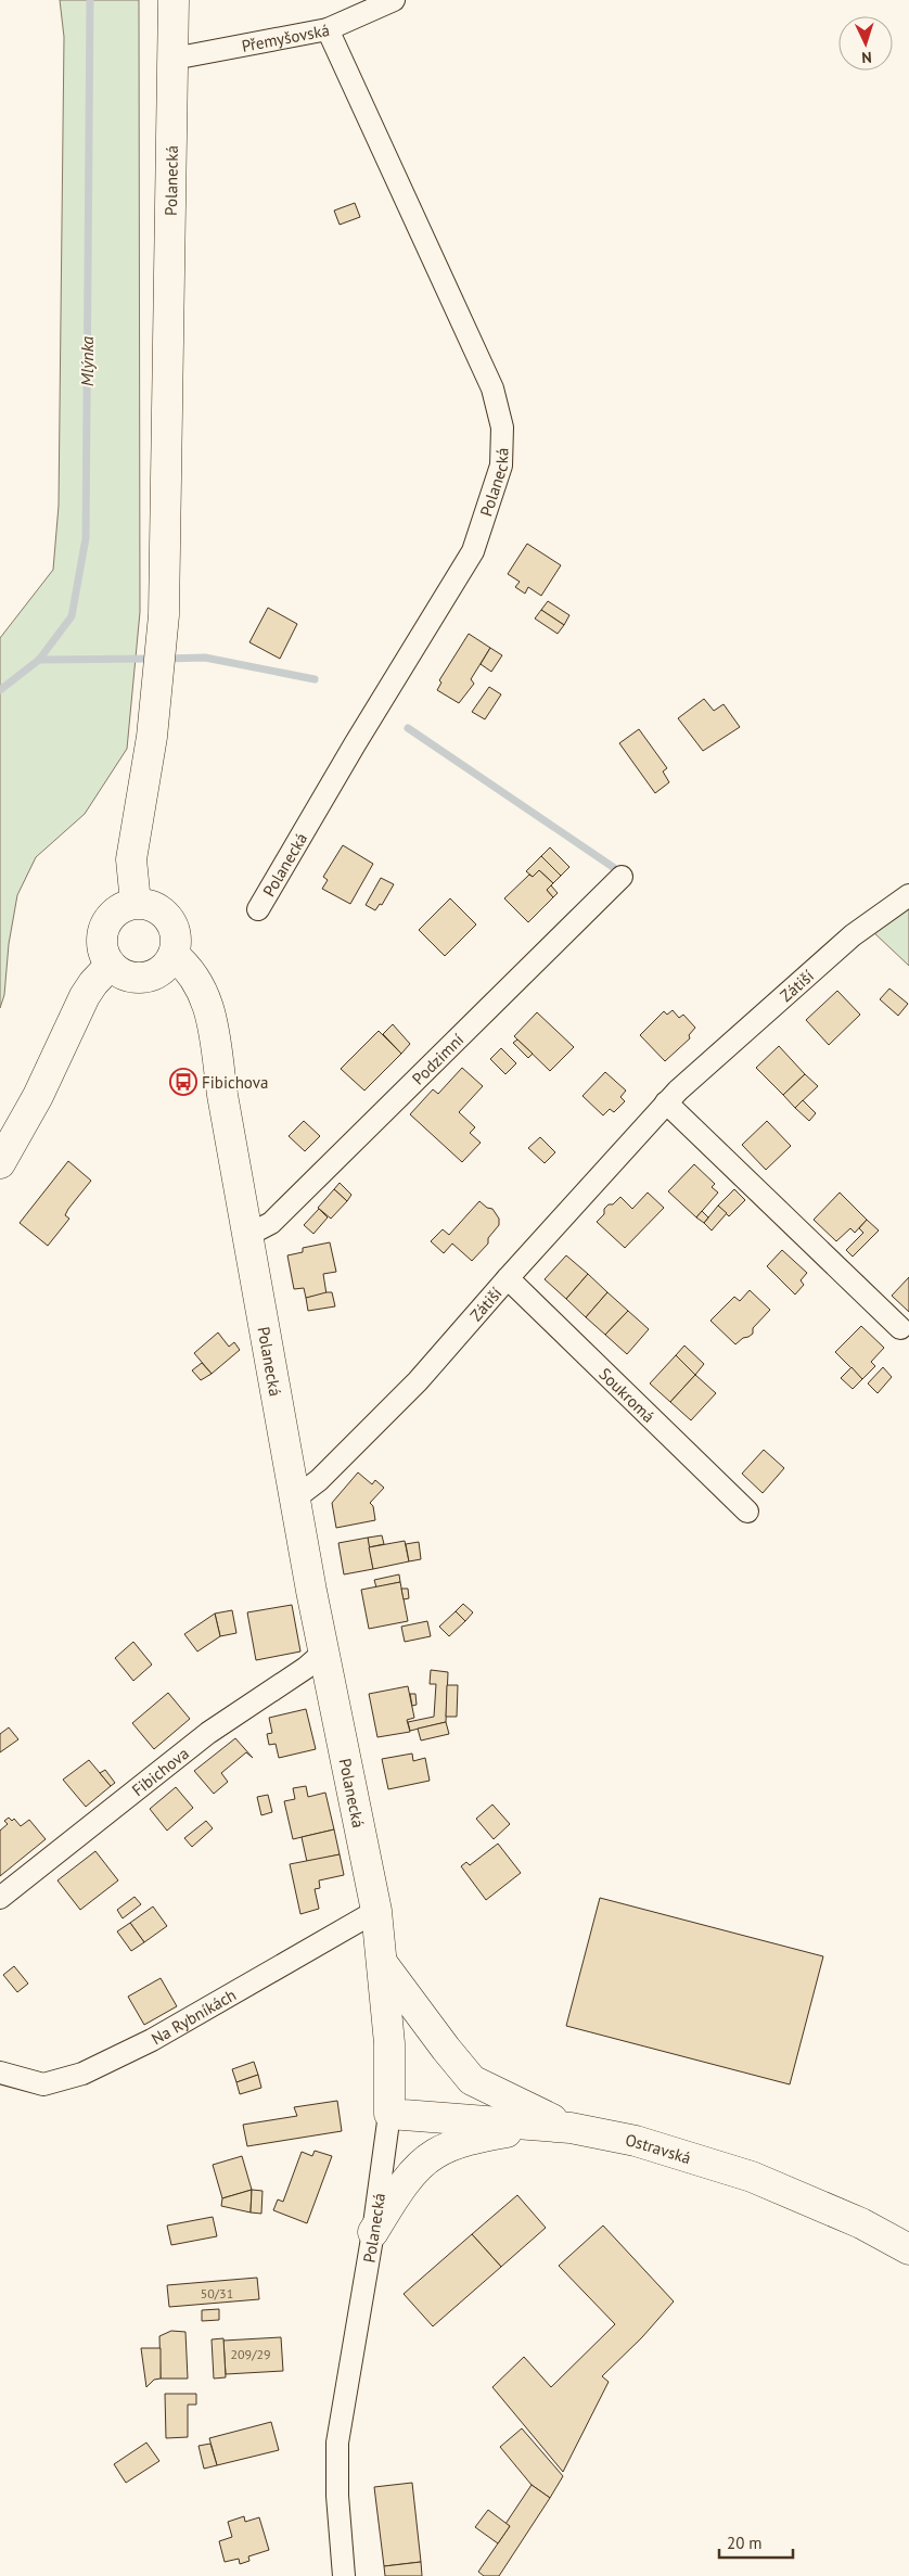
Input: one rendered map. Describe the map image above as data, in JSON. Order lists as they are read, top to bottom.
{
  "streets": {
    "street": [
      "Přemyšovská",
      "Polanecká",
      "Zátiší",
      "Podzimní",
      "Soukromá",
      "Fibichova",
      "Na Rybníkách",
      "Ostravská"
    ]
  },
  "crossings": [
    ["Přemyšovská", "Polanecká"],
    ["Polanecká", "Zátiší"],
    ["Polanecká", "Podzimní"],
    ["Polanecká", "Fibichova"],
    ["Polanecká", "Na Rybníkách"],
    ["Polanecká", "Ostravská"],
    ["Zátiší", "Soukromá"]
  ],
  "water": ["Mlýnka"],
  "places": {
    "bus stop": ["Fibichova"]
  },
  "house_numbers": ["50/31", "209/29"],
  "scale_bar": "20 m",
  "north": "bottom"
}
